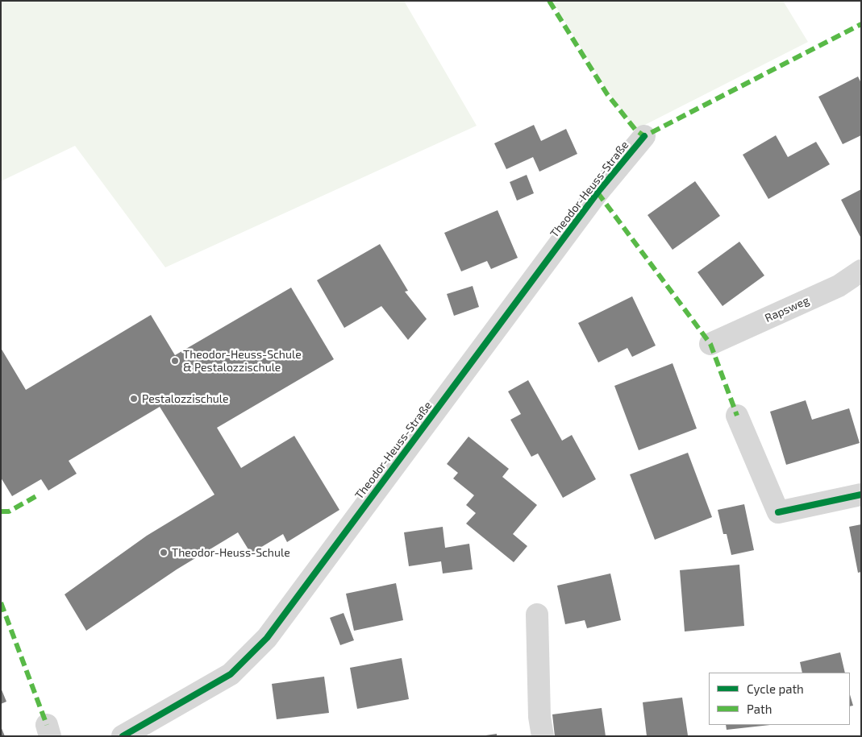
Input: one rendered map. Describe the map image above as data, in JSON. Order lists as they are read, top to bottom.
{
  "streets": {
    "street": ["Theodor-Heuss-Straße", "Rapsweg"]
  },
  "places": ["Theodor-Heuss-Schule & Pestalozzischule", "Pestalozzischule", "Theodor-Heuss-Schule"],
  "legend": ["Cycle path", "Path"]
}
